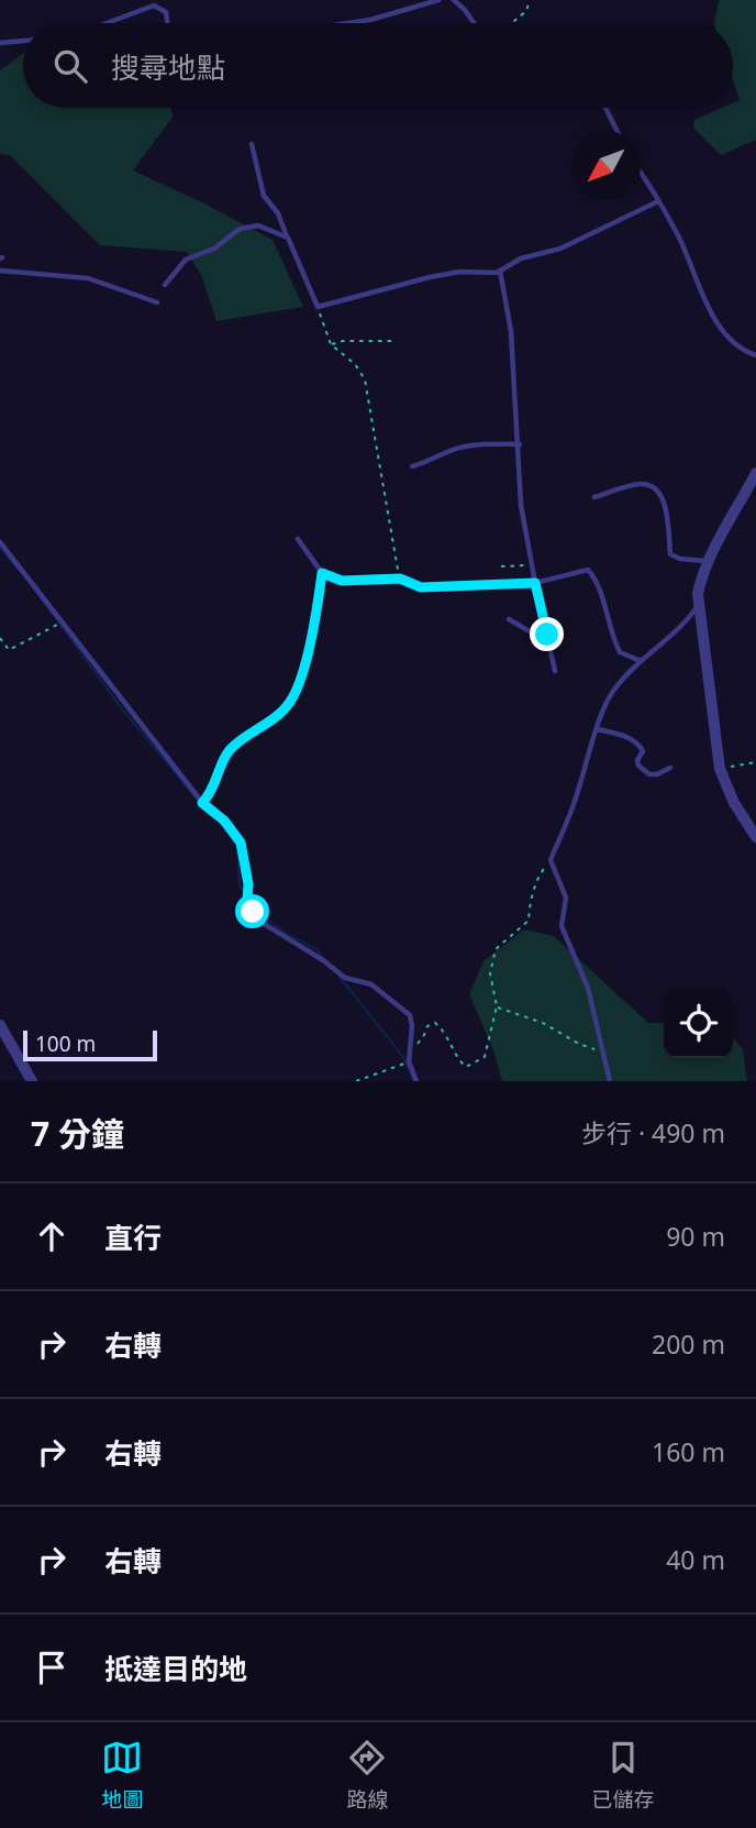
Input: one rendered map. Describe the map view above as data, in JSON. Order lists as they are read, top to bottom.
{
  "scale_bar": "100 m",
  "north": "bottom left",
  "page": {
    "search": "搜尋地點",
    "scale": "100 m",
    "heading": ["7 分鐘", "步行 · 490 m"],
    "list": [
      ["直行", "90 m"],
      ["右轉", "200 m"],
      ["右轉", "160 m"],
      ["右轉", "40 m"],
      "抵達目的地"
    ],
    "nav": ["地圖", "路線", "已儲存"]
  }
}
